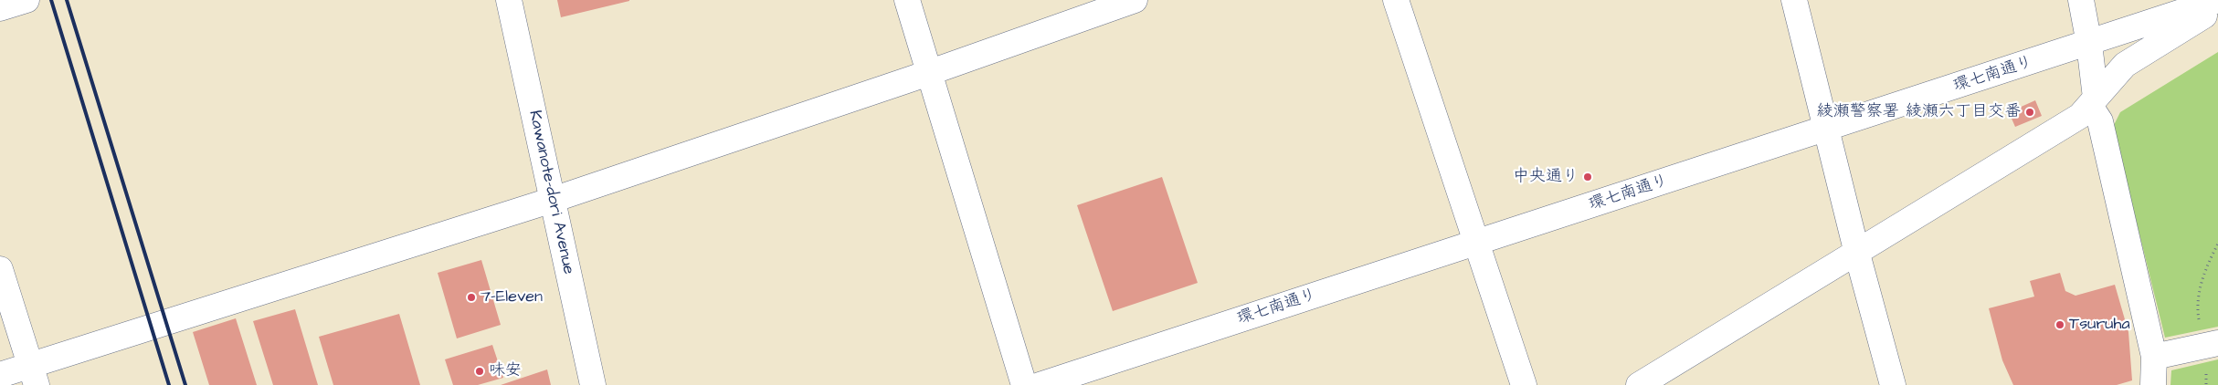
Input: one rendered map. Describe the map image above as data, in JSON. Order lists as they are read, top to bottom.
{
  "streets": {
    "street": ["環七南通り", "Kawanote-dori Avenue"]
  },
  "places": [
    "綾瀬警察署 綾瀬六丁目交番",
    "中央通り",
    "7-Eleven",
    "Tsuruha",
    "味安"
  ]
}
